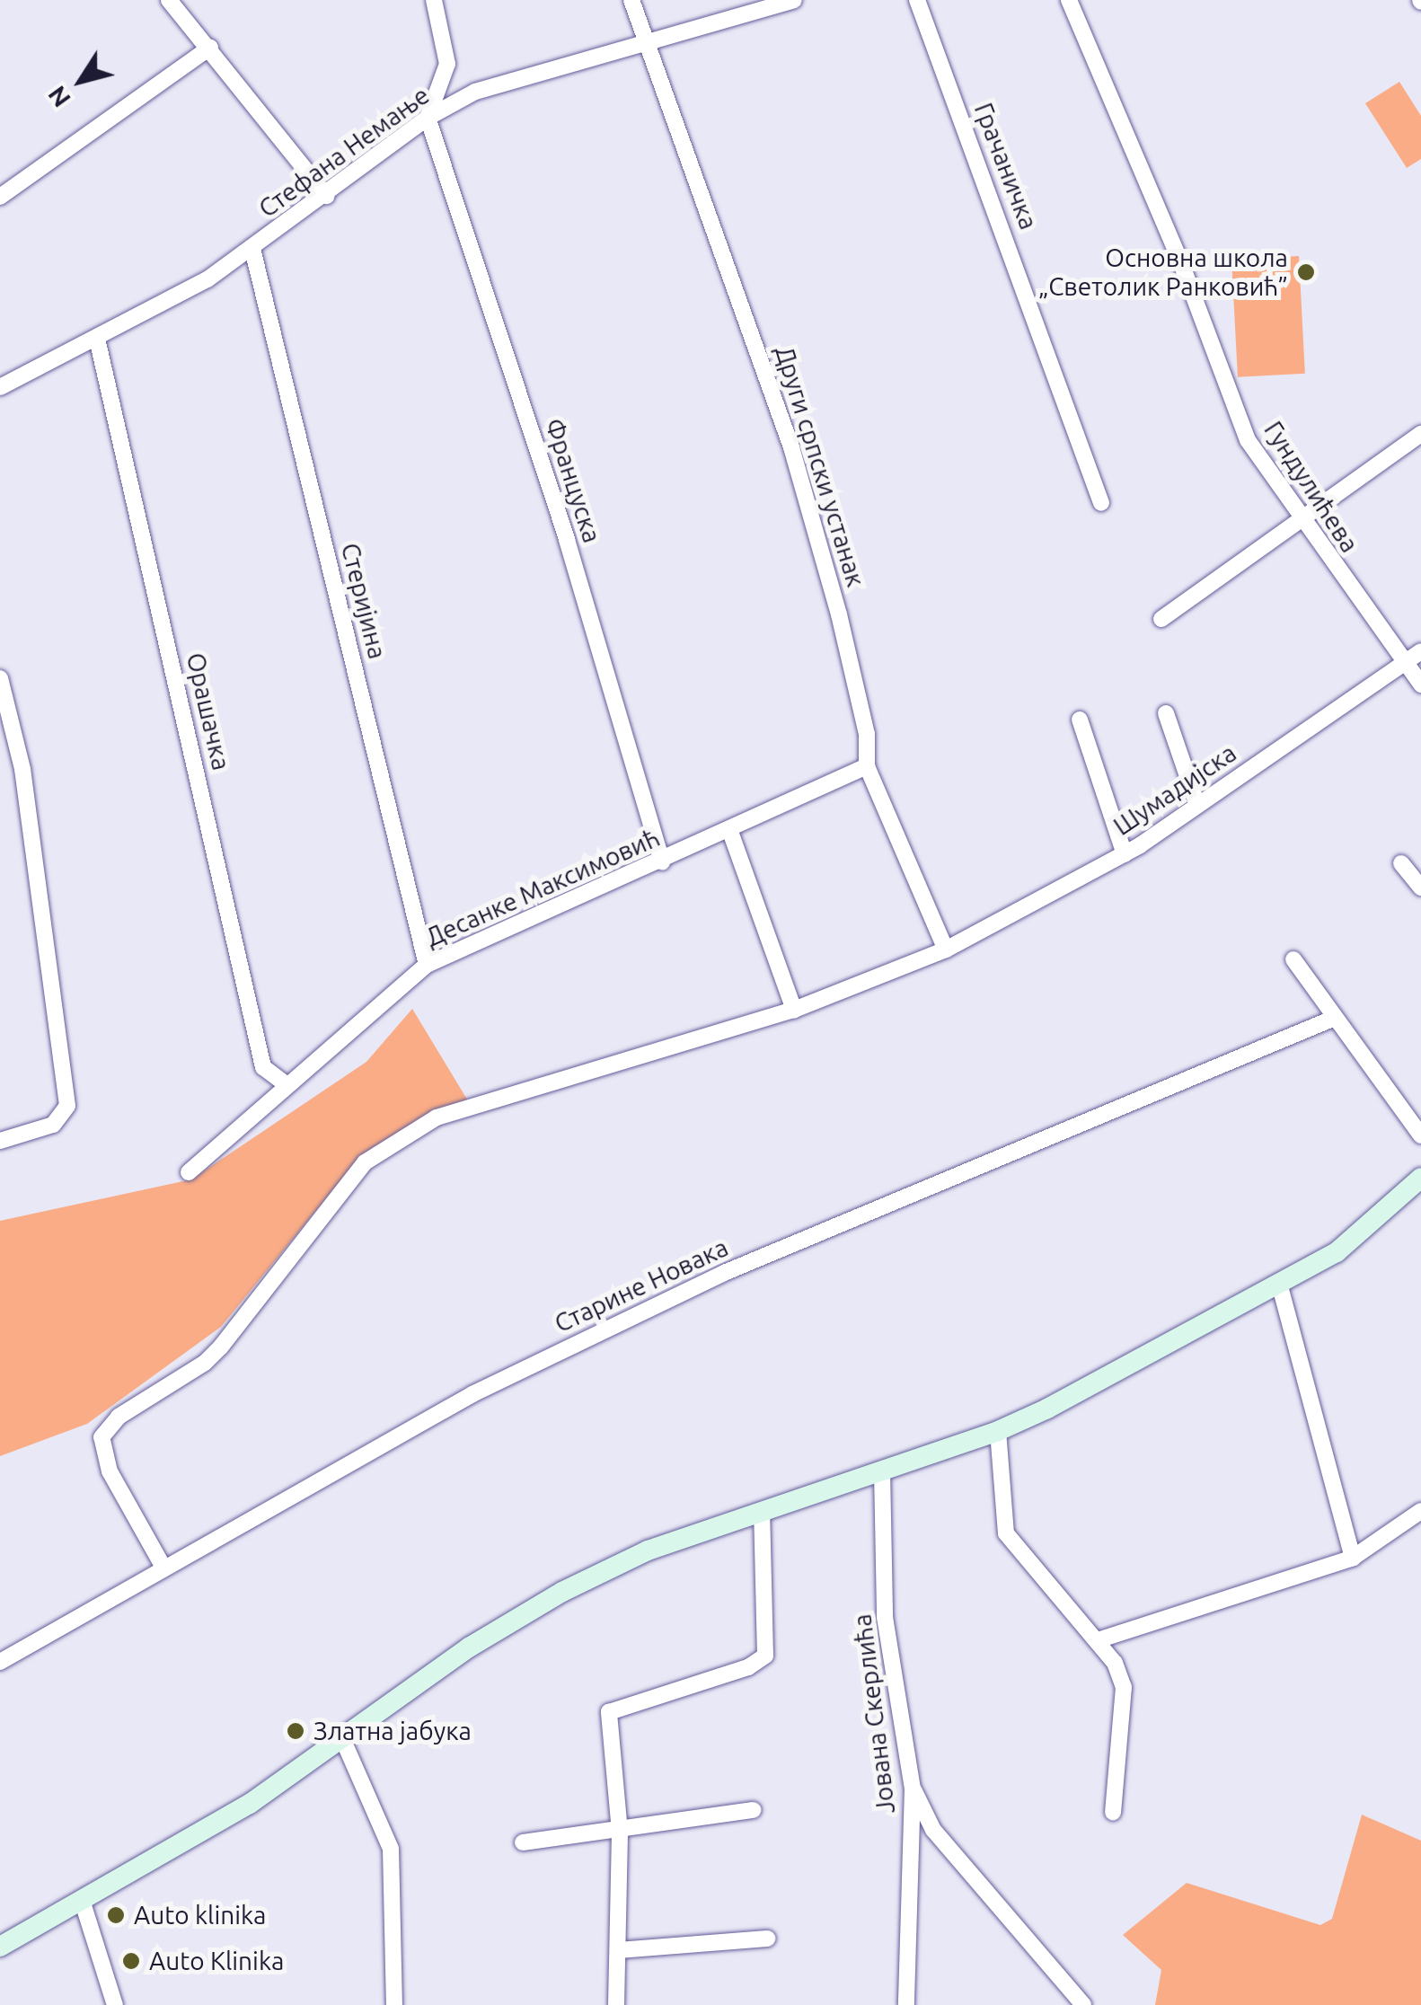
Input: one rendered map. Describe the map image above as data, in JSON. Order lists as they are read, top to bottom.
{
  "streets": {
    "street": [
      "Стефана Немање",
      "Грачаничка",
      "Други српски устанак",
      "Француска",
      "Гундулићева",
      "Стеријина",
      "Орашачка",
      "Шумадијска",
      "Десанке Максимовић",
      "Старине Новака",
      "Јована Скерлића"
    ]
  },
  "crossings": [
    ["Стефана Немање", "Други српски устанак"],
    ["Стефана Немање", "Француска"],
    ["Стефана Немање", "Стеријина"],
    ["Стефана Немање", "Орашачка"],
    ["Други српски устанак", "Шумадијска"],
    ["Други српски устанак", "Десанке Максимовић"],
    ["Француска", "Десанке Максимовић"],
    ["Гундулићева", "Шумадијска"],
    ["Стеријина", "Десанке Максимовић"],
    ["Орашачка", "Десанке Максимовић"],
    ["Шумадијска", "Старине Новака"]
  ],
  "places": [
    "Основна школа „Светолик Ранковић”",
    "Златна јабука",
    "Auto klinika",
    "Auto Klinika"
  ],
  "north": "bottom left"
}
